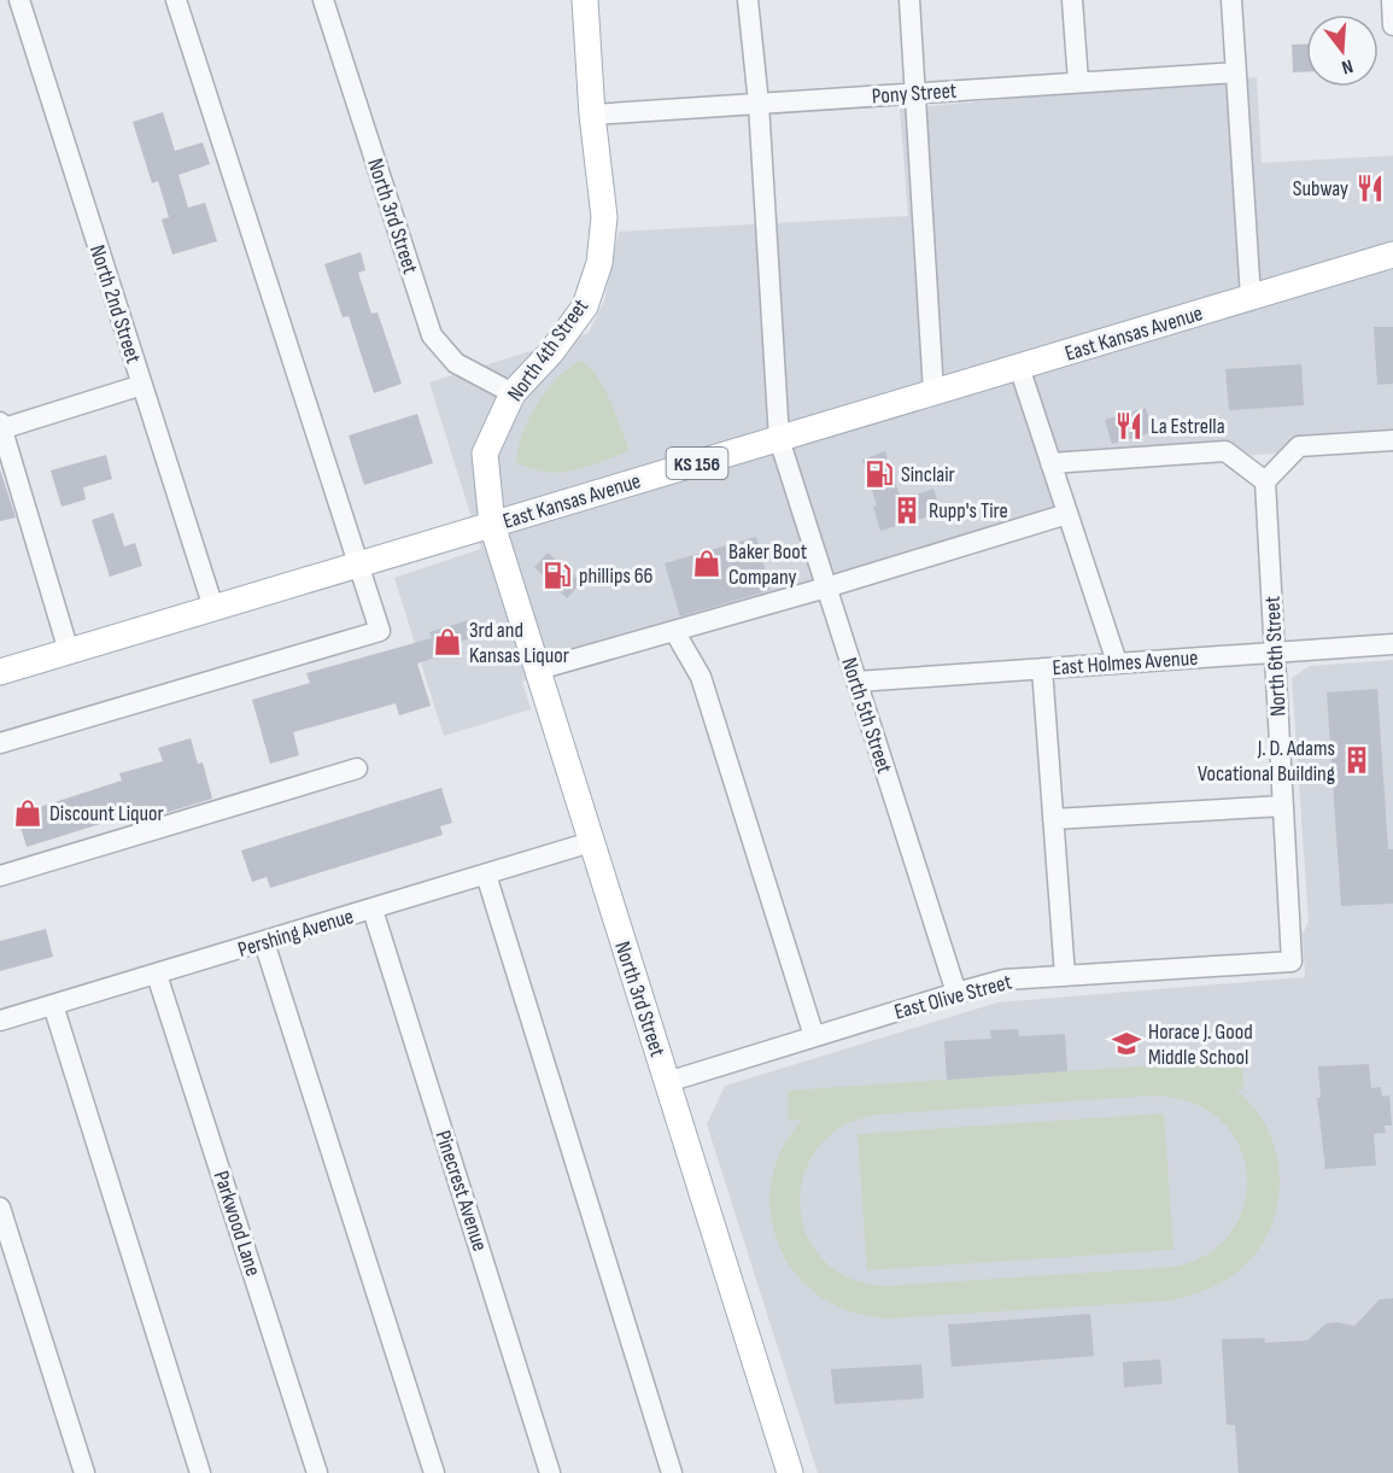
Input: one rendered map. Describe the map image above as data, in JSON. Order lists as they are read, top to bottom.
{
  "streets": {
    "main road": [
      "North 3rd Street",
      "East Kansas Avenue",
      "North 4th Street",
      "KS 156"
    ],
    "street": [
      "Pony Street",
      "North 2nd Street",
      "North 6th Street",
      "East Holmes Avenue",
      "North 5th Street",
      "Pershing Avenue",
      "East Olive Street",
      "Pinecrest Avenue",
      "Parkwood Lane"
    ]
  },
  "crossings": [
    ["Pony Street", "North 4th Street"],
    ["Pony Street", "North 5th Street"],
    ["North 3rd Street", "East Kansas Avenue"],
    ["North 3rd Street", "North 4th Street"],
    ["North 3rd Street", "Pershing Avenue"],
    ["North 3rd Street", "East Olive Street"],
    ["North 2nd Street", "East Kansas Avenue"],
    ["East Kansas Avenue", "North 4th Street"],
    ["East Kansas Avenue", "North 5th Street"],
    ["North 6th Street", "East Holmes Avenue"],
    ["North 6th Street", "East Olive Street"],
    ["East Holmes Avenue", "North 5th Street"],
    ["North 5th Street", "East Olive Street"],
    ["Pershing Avenue", "Pinecrest Avenue"],
    ["Pershing Avenue", "Parkwood Lane"]
  ],
  "places": {
    "restaurant": ["Subway", "La Estrella"],
    "fuel station": ["Sinclair", "phillips 66"],
    "building": ["Rupp's Tire", "J. D. Adams Vocational Building"],
    "shop": ["Baker Boot Company", "3rd and Kansas Liquor", "Discount Liquor"],
    "school or university": ["Horace J. Good Middle School"]
  },
  "north": "bottom"
}
